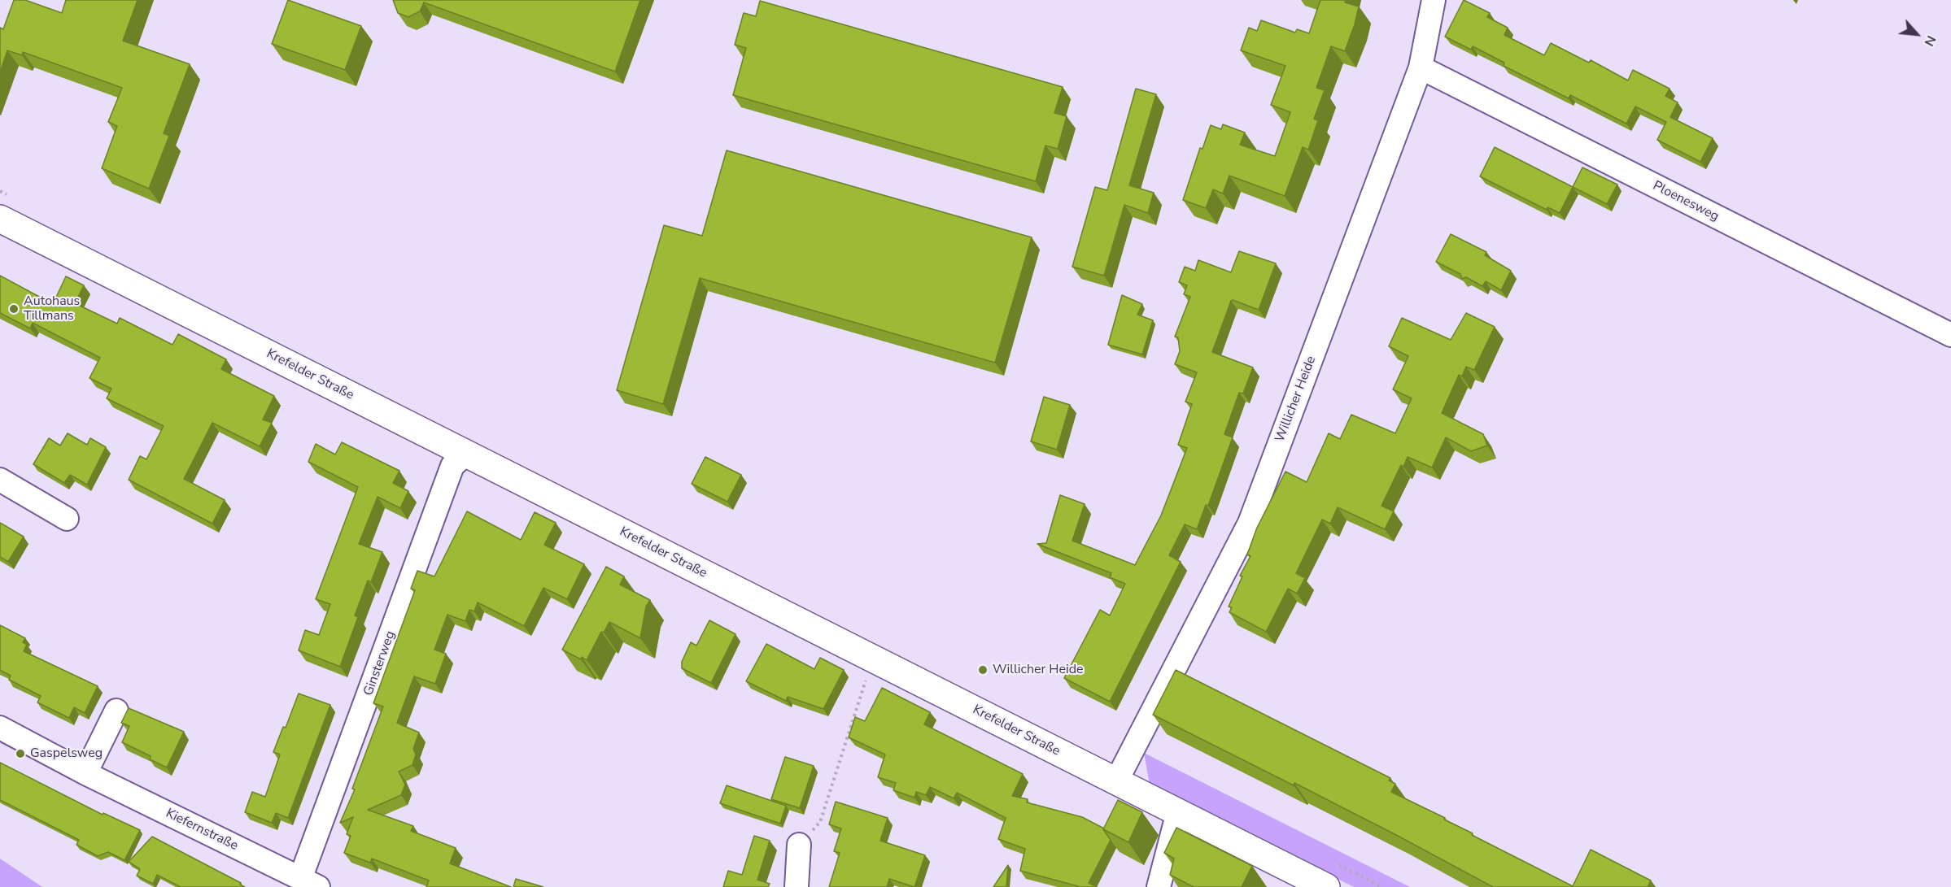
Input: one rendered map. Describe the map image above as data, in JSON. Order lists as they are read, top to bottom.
{
  "streets": {
    "main road": ["Krefelder Straße"],
    "street": [
      "Ploenesweg",
      "Willicher Heide",
      "Ginsterweg",
      "Kiefernstraße"
    ]
  },
  "crossings": [
    ["Ploenesweg", "Willicher Heide"],
    ["Krefelder Straße", "Willicher Heide"],
    ["Krefelder Straße", "Ginsterweg"],
    ["Ginsterweg", "Kiefernstraße"]
  ],
  "places": ["Autohaus Tillmans", "Willicher Heide", "Gaspelsweg"],
  "north": "bottom right"
}
